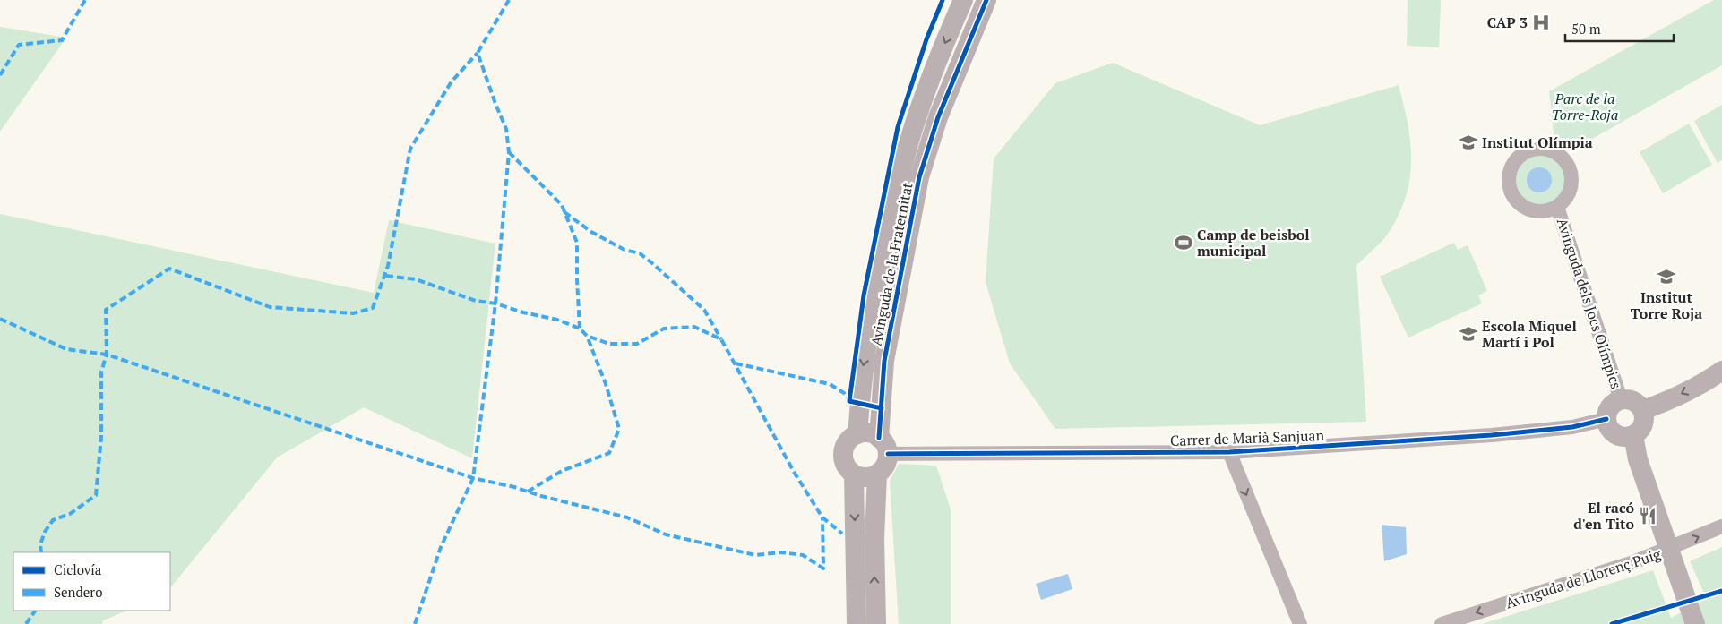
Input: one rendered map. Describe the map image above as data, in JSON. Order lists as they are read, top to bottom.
{
  "streets": {
    "street": [
      "Avinguda de la Fraternitat",
      "Avinguda dels Jocs Olímpics",
      "Carrer de Marià Sanjuan",
      "Avinguda de Llorenç Puig"
    ]
  },
  "crossings": [
    ["Avinguda de la Fraternitat", "Carrer de Marià Sanjuan"],
    ["Avinguda dels Jocs Olímpics", "Carrer de Marià Sanjuan"]
  ],
  "parks": ["Parc de la Torre-Roja"],
  "places": {
    "hospital": ["CAP 3"],
    "school or university": ["Institut Olímpia", "Institut Torre Roja", "Escola Miquel Martí i Pol"],
    "sports": ["Camp de beisbol municipal"],
    "restaurant": ["El racó d'en Tito"]
  },
  "legend": ["Ciclovía", "Sendero"],
  "scale_bar": "50 m"
}
